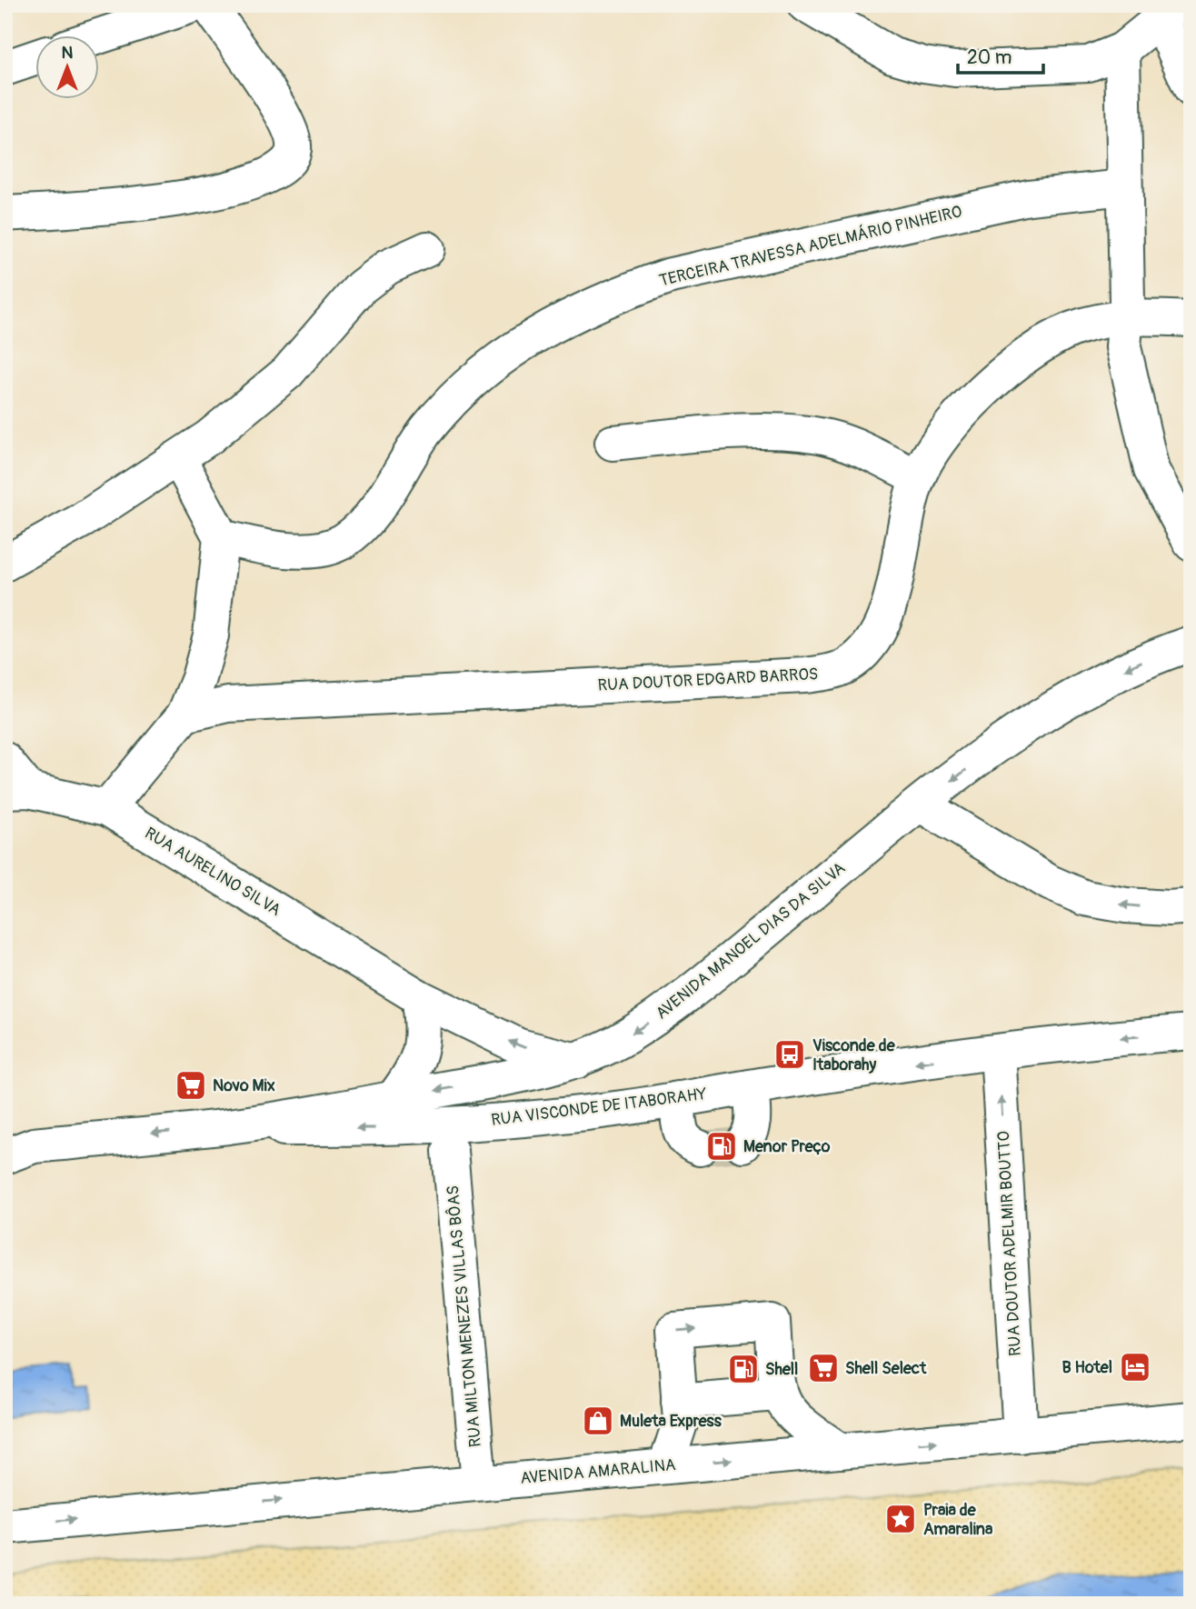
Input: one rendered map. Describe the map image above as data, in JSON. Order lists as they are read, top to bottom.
{
  "streets": {
    "street": [
      "TERCEIRA TRAVESSA ADELMÁRIO PINHEIRO",
      "RUA DOUTOR EDGARD BARROS",
      "RUA AURELINO SILVA",
      "AVENIDA MANOEL DIAS DA SILVA",
      "RUA VISCONDE DE ITABORAHY",
      "RUA DOUTOR ADELMIR BOUTTO",
      "RUA MILTON MENEZES VILLAS BÔAS",
      "AVENIDA AMARALINA"
    ]
  },
  "crossings": [
    ["RUA AURELINO SILVA", "AVENIDA MANOEL DIAS DA SILVA"],
    ["AVENIDA MANOEL DIAS DA SILVA", "RUA VISCONDE DE ITABORAHY"],
    ["RUA VISCONDE DE ITABORAHY", "RUA DOUTOR ADELMIR BOUTTO"],
    ["RUA DOUTOR ADELMIR BOUTTO", "AVENIDA AMARALINA"],
    ["RUA MILTON MENEZES VILLAS BÔAS", "AVENIDA AMARALINA"]
  ],
  "one_way": [
    "AVENIDA MANOEL DIAS DA SILVA",
    "RUA VISCONDE DE ITABORAHY",
    "RUA DOUTOR ADELMIR BOUTTO",
    "AVENIDA AMARALINA"
  ],
  "places": {
    "bus stop": ["Visconde de Itaborahy"],
    "supermarket": ["Novo Mix", "Shell Select"],
    "fuel station": ["Menor Preço", "Shell"],
    "hotel": ["B Hotel"],
    "shop": ["Muleta Express"],
    "place": ["Praia de Amaralina"]
  },
  "scale_bar": "20 m",
  "north": "top"
}
